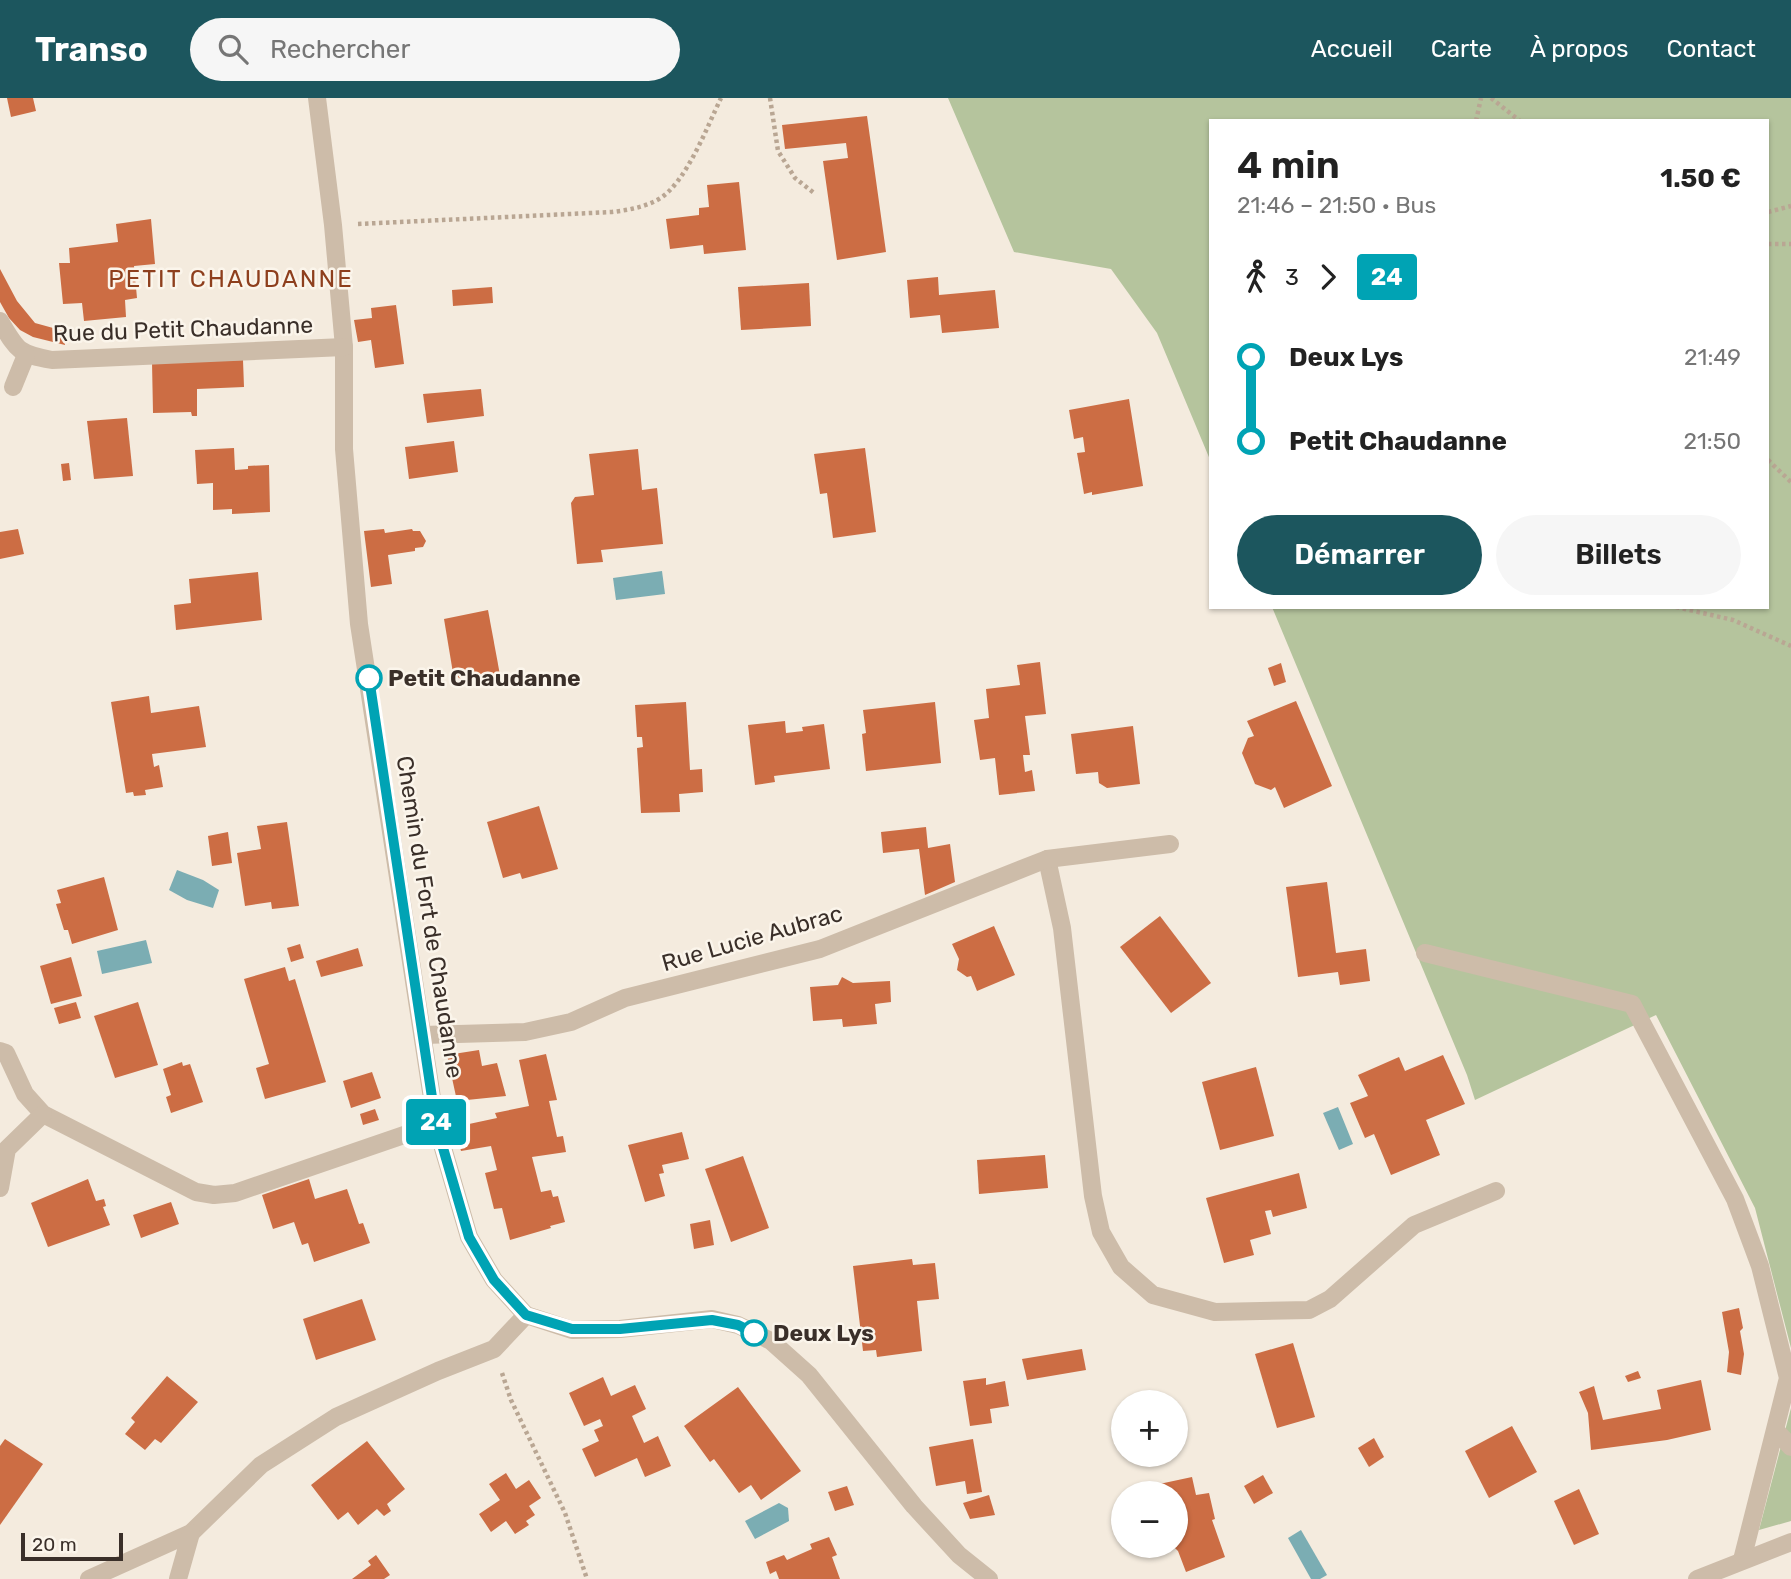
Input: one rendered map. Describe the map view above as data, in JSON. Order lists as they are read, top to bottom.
{
  "streets": {
    "street": ["Rue du Petit Chaudanne", "Chemin du Fort de Chaudanne", "Rue Lucie Aubrac"]
  },
  "crossings": [
    ["Rue du Petit Chaudanne", "Chemin du Fort de Chaudanne"],
    ["Chemin du Fort de Chaudanne", "Rue Lucie Aubrac"]
  ],
  "districts": ["PETIT CHAUDANNE"],
  "places": ["Petit Chaudanne", "Deux Lys"],
  "lines": ["bus line 24"],
  "scale_bar": "20 m",
  "page": {
    "header": "Transo",
    "search": "Rechercher",
    "nav": [
      "Accueil",
      "Carte",
      "À propos",
      "Contact"
    ],
    "on_map": "24",
    "heading": ["4 min", "21:46 – 21:50 · Bus", "1.50 €"],
    "legs": ["3", "24"],
    "list": [
      {
        "name": "Deux Lys",
        "value": "21:49"
      },
      {
        "name": "Petit Chaudanne",
        "value": "21:50"
      }
    ],
    "buttons": ["Démarrer", "Billets"],
    "map_buttons": ["+", "−"],
    "scale": "20 m"
  }
}
